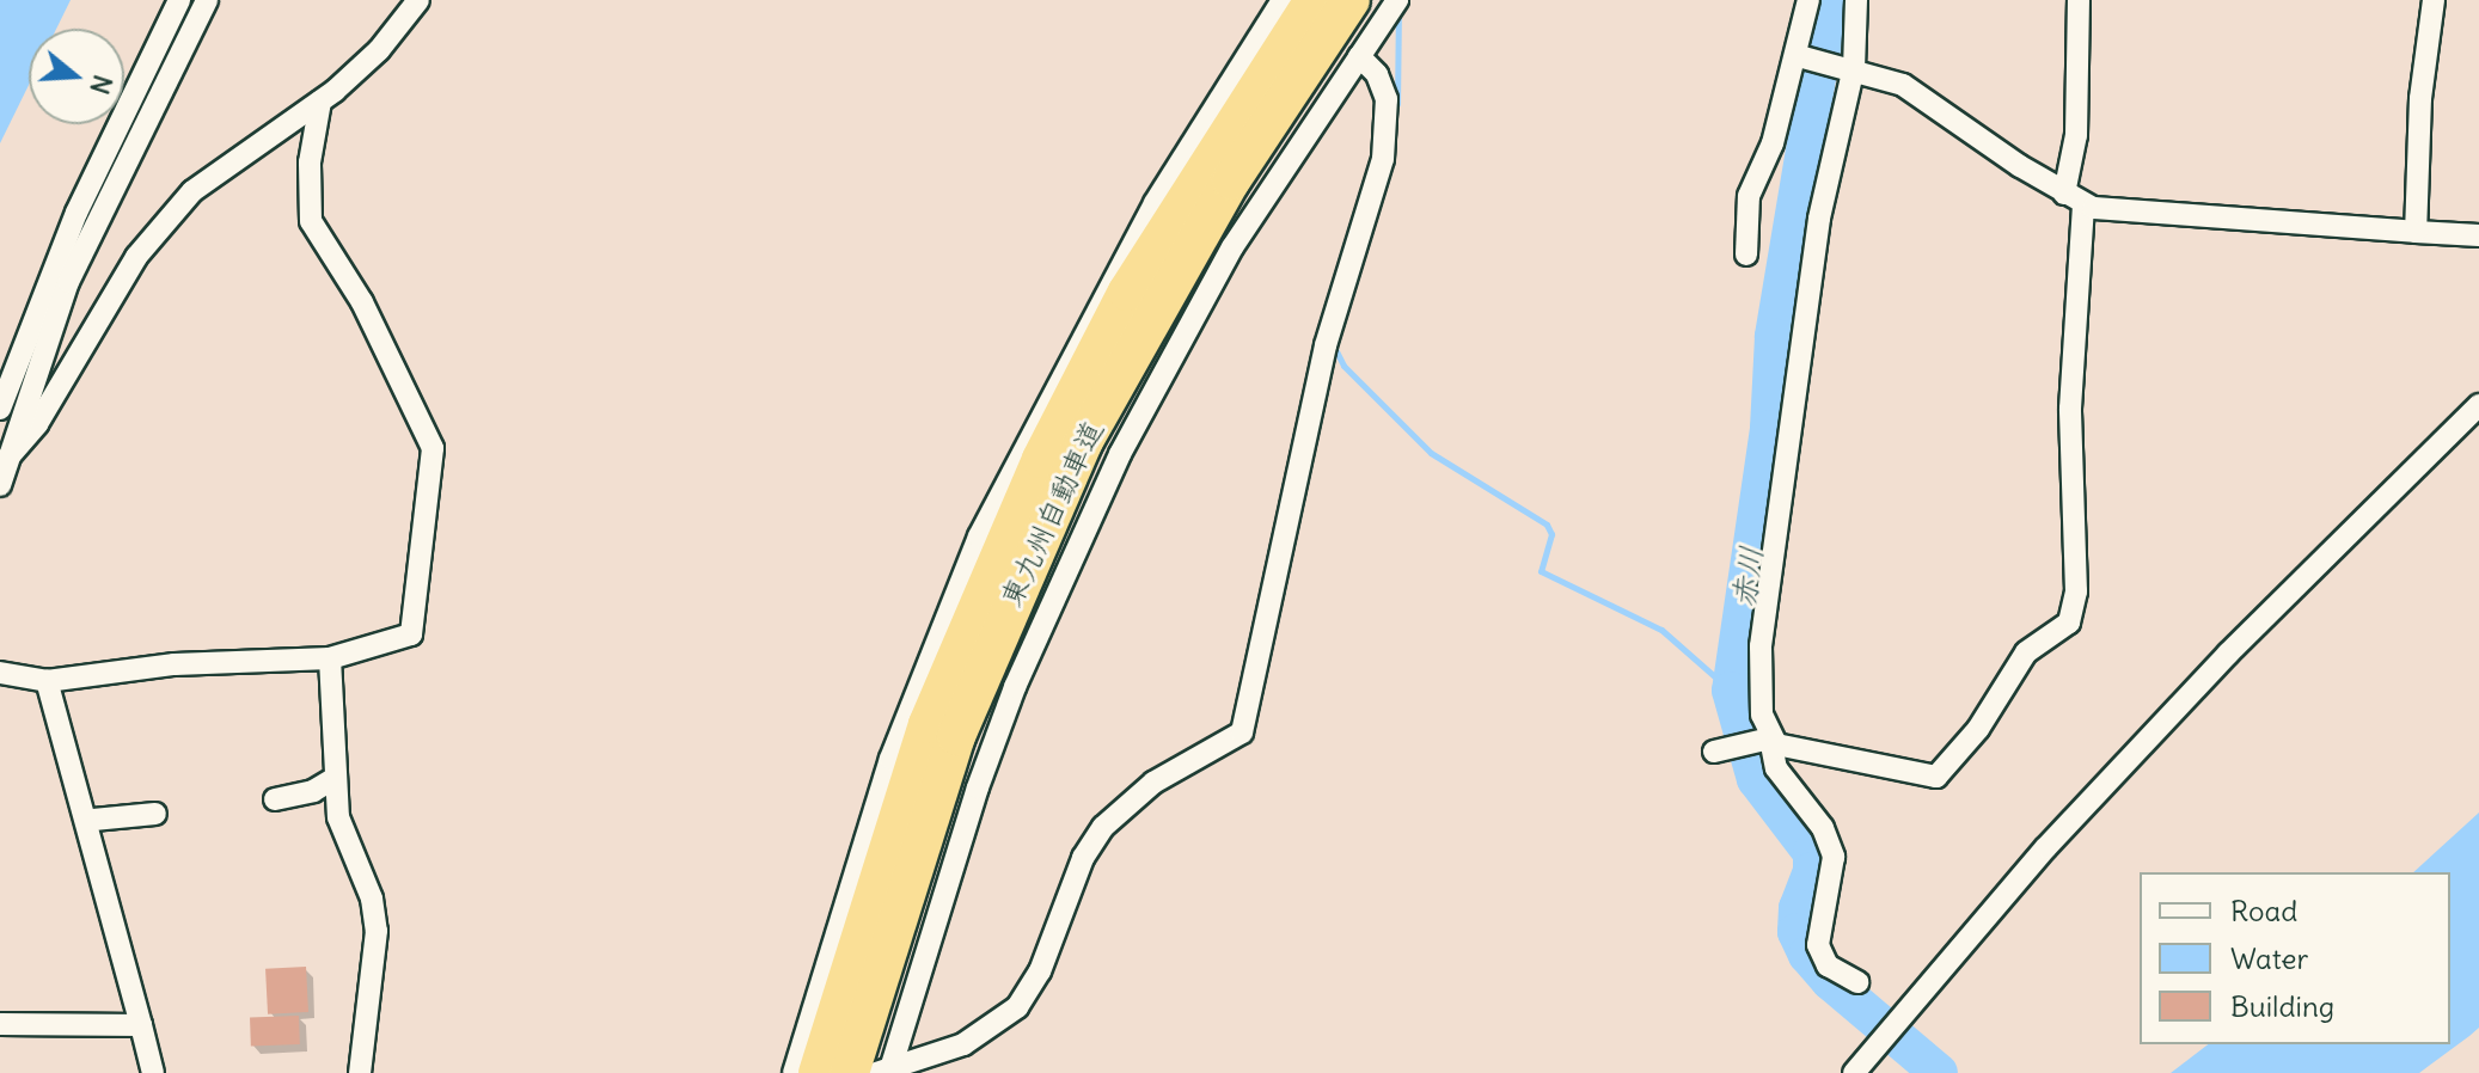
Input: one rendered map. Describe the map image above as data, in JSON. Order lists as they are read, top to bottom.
{
  "streets": {
    "highway": ["東九州自動車道"]
  },
  "water": ["赤川"],
  "legend": ["Road", "Water", "Building"],
  "north": "right"
}
